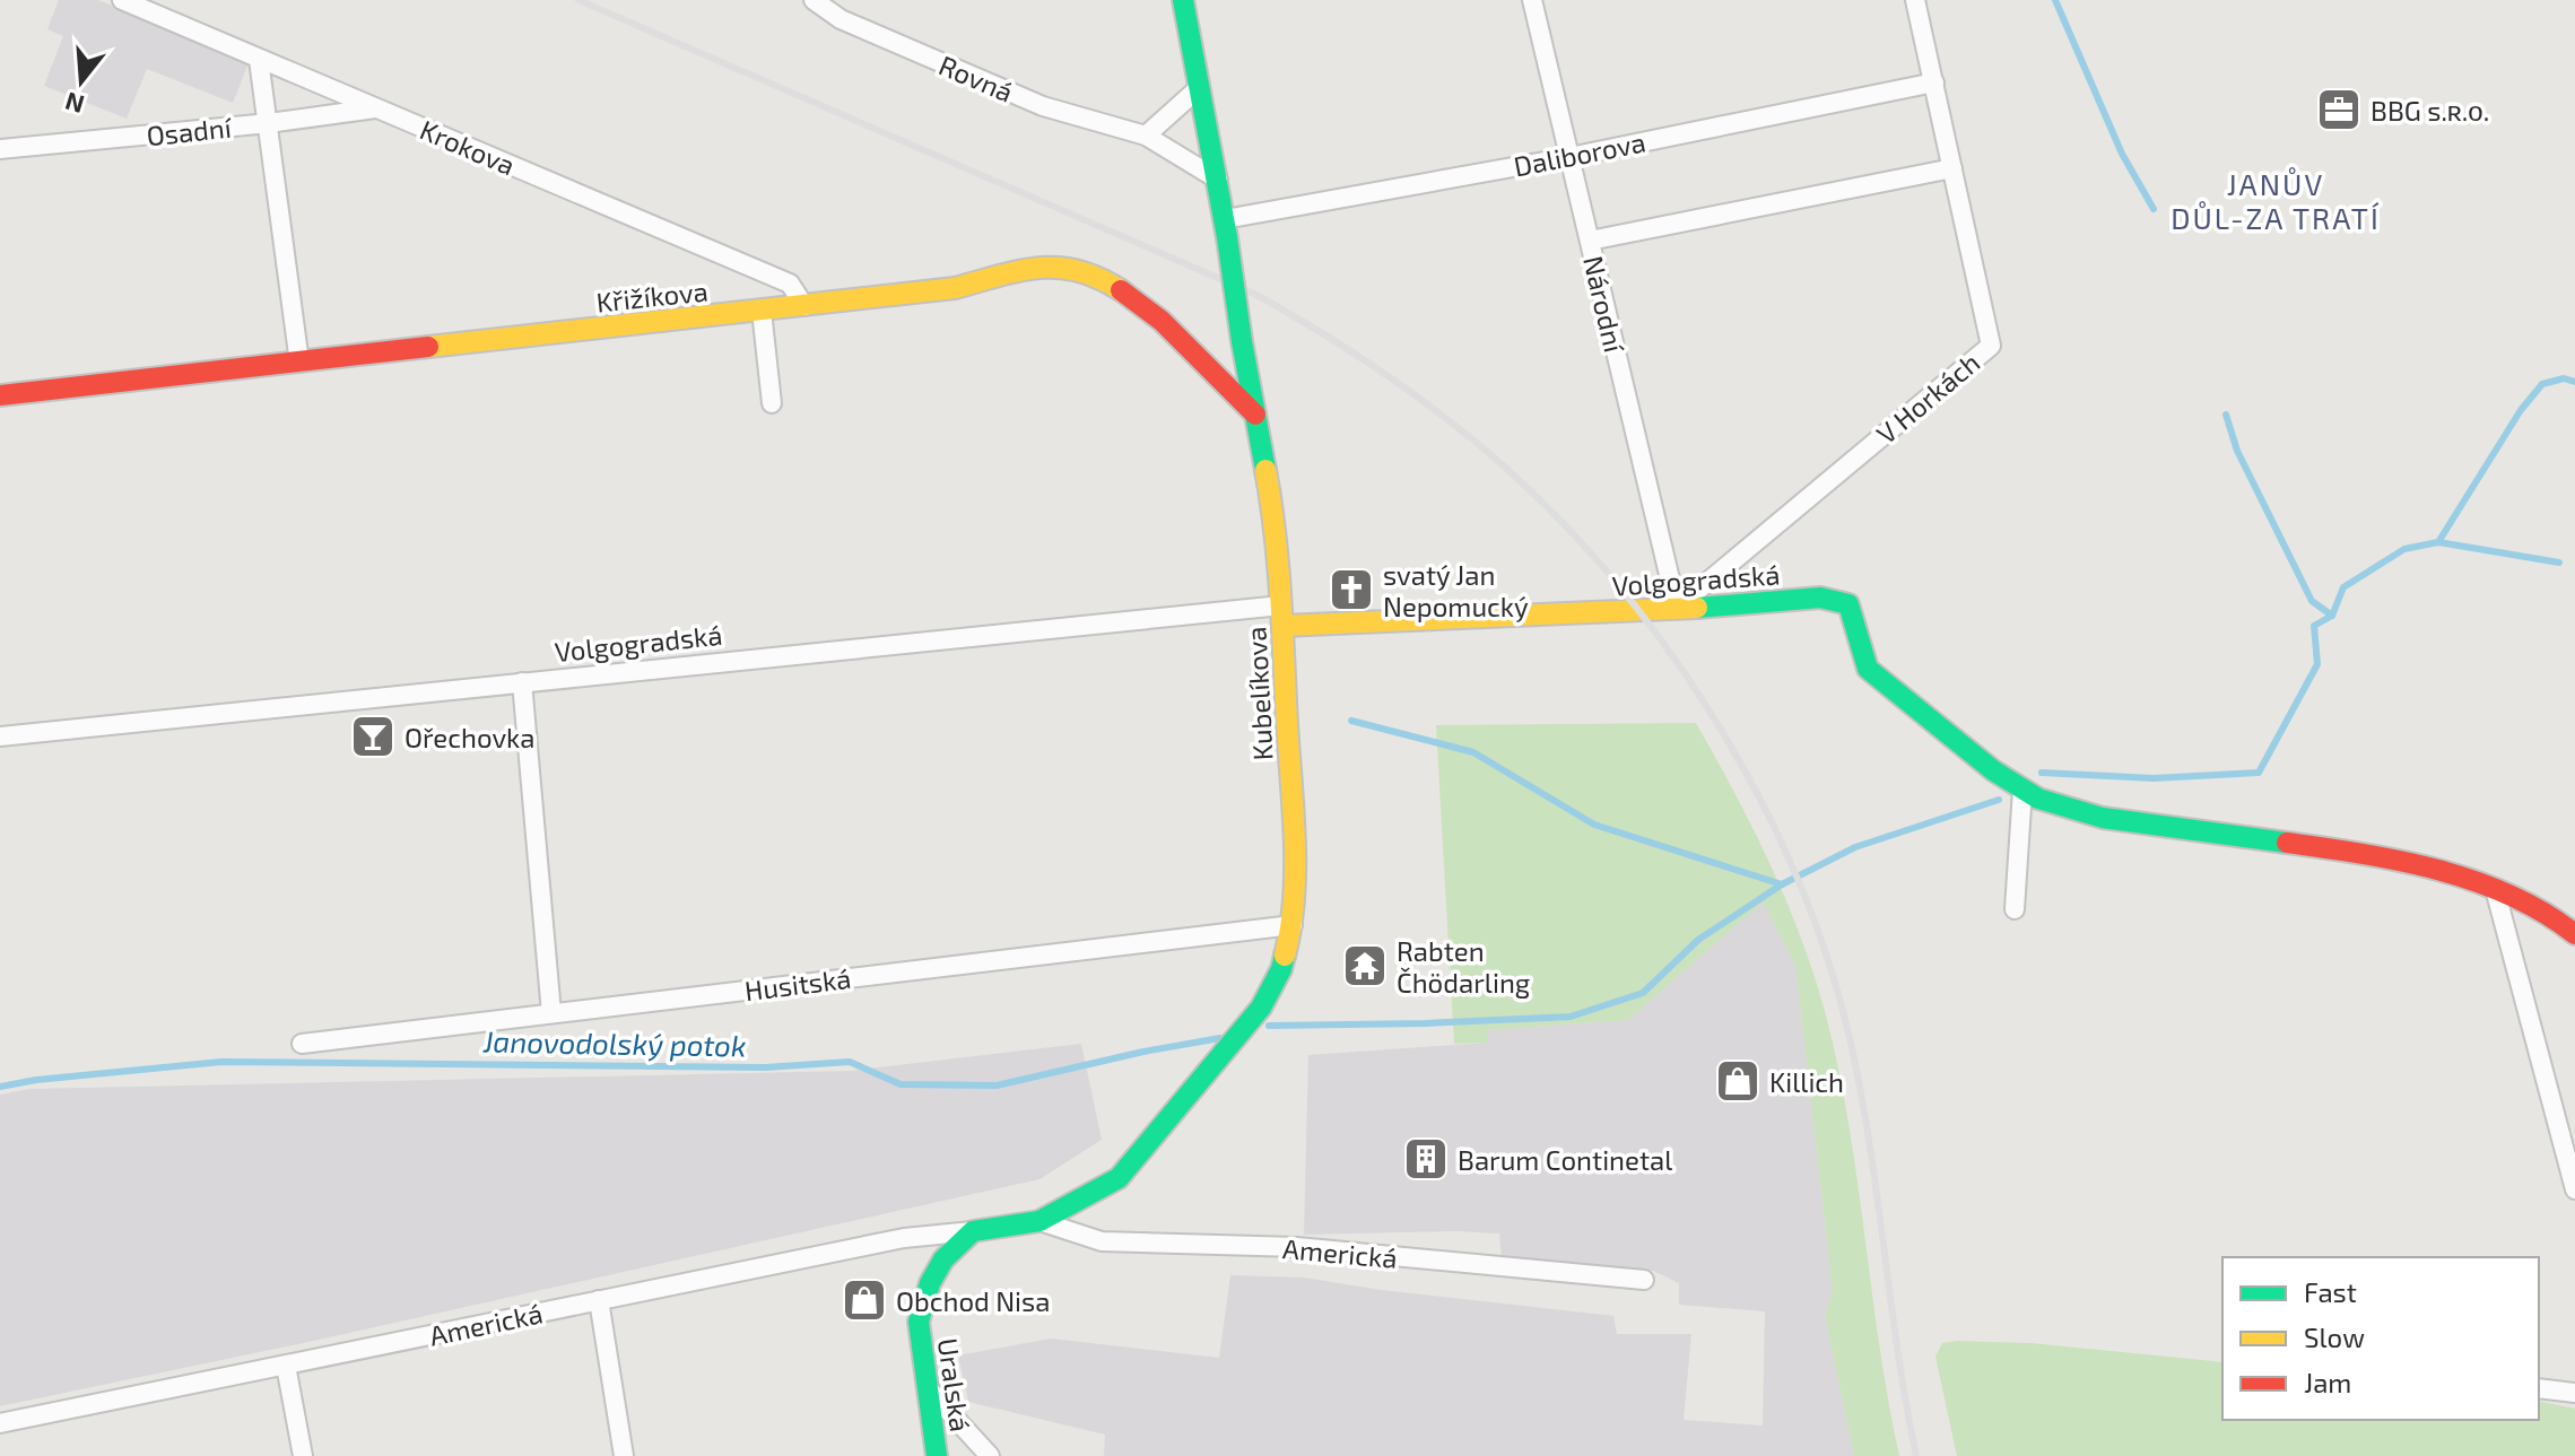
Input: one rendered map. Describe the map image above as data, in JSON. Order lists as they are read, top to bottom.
{
  "streets": {
    "street": [
      "Rovná",
      "Osadní",
      "Krokova",
      "Daliborova",
      "Křižíkova",
      "Národní",
      "V Horkách",
      "Volgogradská",
      "Kubelíkova",
      "Husitská",
      "Americká",
      "Uralská"
    ]
  },
  "crossings": [
    ["Rovná", "Kubelíkova"],
    ["Osadní", "Krokova"],
    ["Krokova", "Křižíkova"],
    ["Daliborova", "Národní"],
    ["Daliborova", "V Horkách"],
    ["Daliborova", "Kubelíkova"],
    ["Křižíkova", "Kubelíkova"],
    ["Národní", "V Horkách"],
    ["Národní", "Volgogradská"],
    ["V Horkách", "Volgogradská"],
    ["Volgogradská", "Kubelíkova"],
    ["Kubelíkova", "Husitská"],
    ["Kubelíkova", "Americká"],
    ["Kubelíkova", "Uralská"],
    ["Americká", "Uralská"]
  ],
  "districts": ["JANŮV DŮL-ZA TRATÍ"],
  "water": ["Janovodolský potok"],
  "places": {
    "office": ["BBG s.ʀ.ᴏ."],
    "church": ["svatý Jan Nepomucký"],
    "bar": ["Ořechovka"],
    "temple": ["Rabten Čhödarling"],
    "shop": ["Killich", "Obchod Nisa"],
    "building": ["Barum Continetal"]
  },
  "legend": ["Fast", "Slow", "Jam"],
  "north": "bottom"
}
